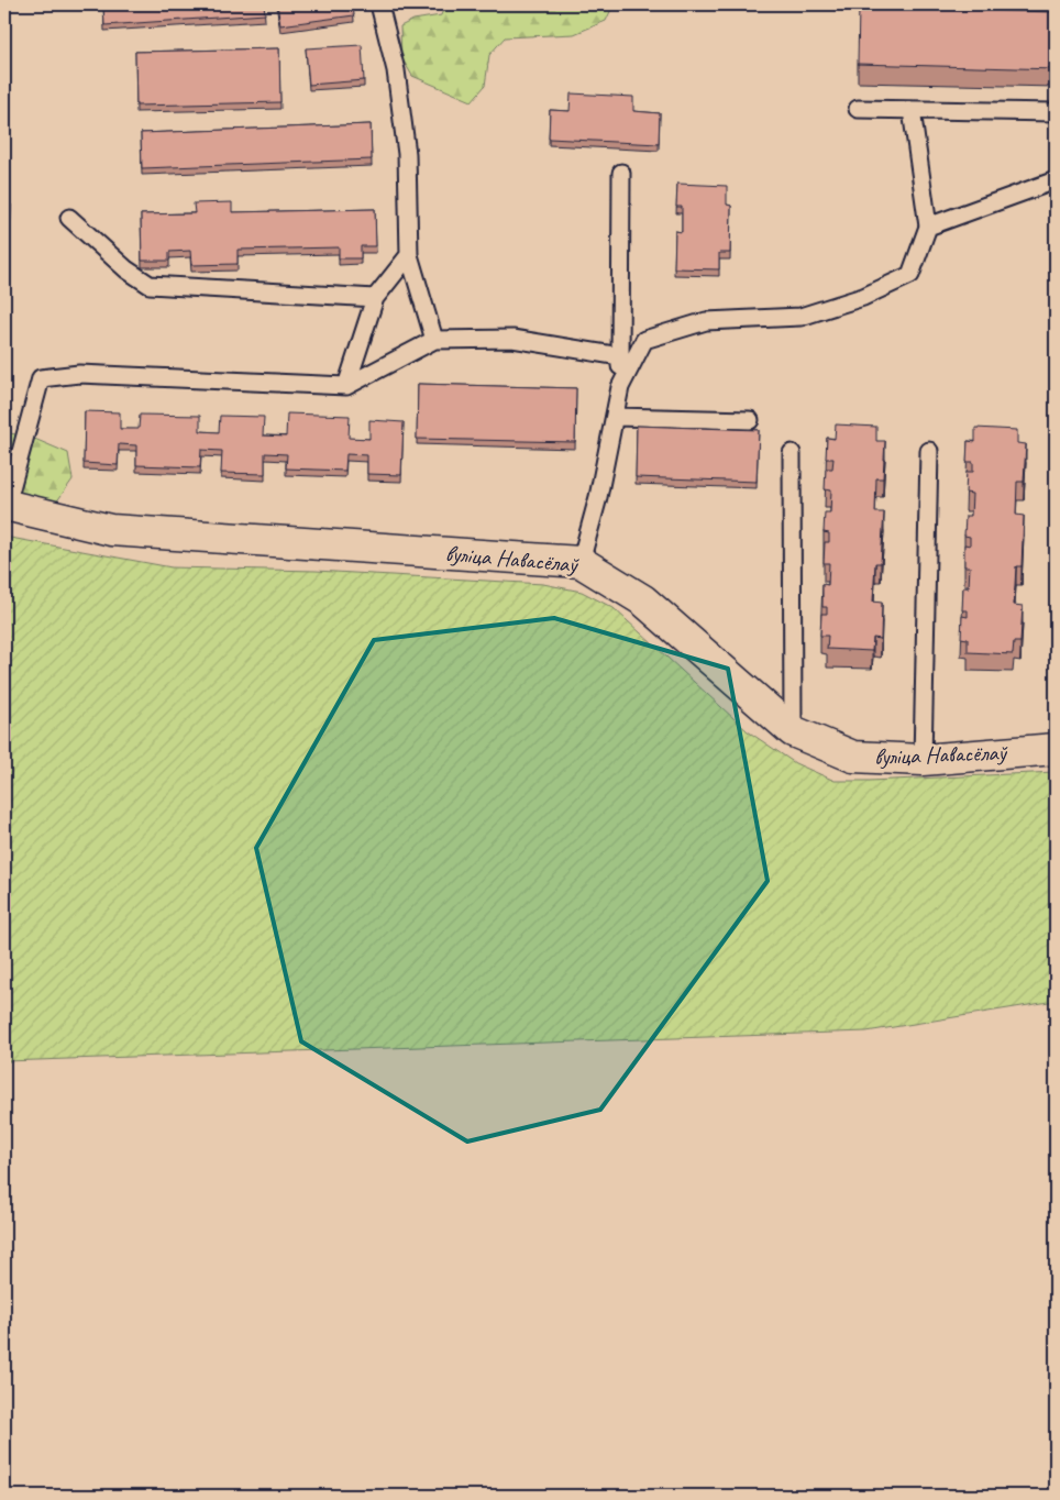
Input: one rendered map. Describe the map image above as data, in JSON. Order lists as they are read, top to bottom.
{
  "streets": {
    "street": ["вуліца Навасёлаў"]
  }
}
